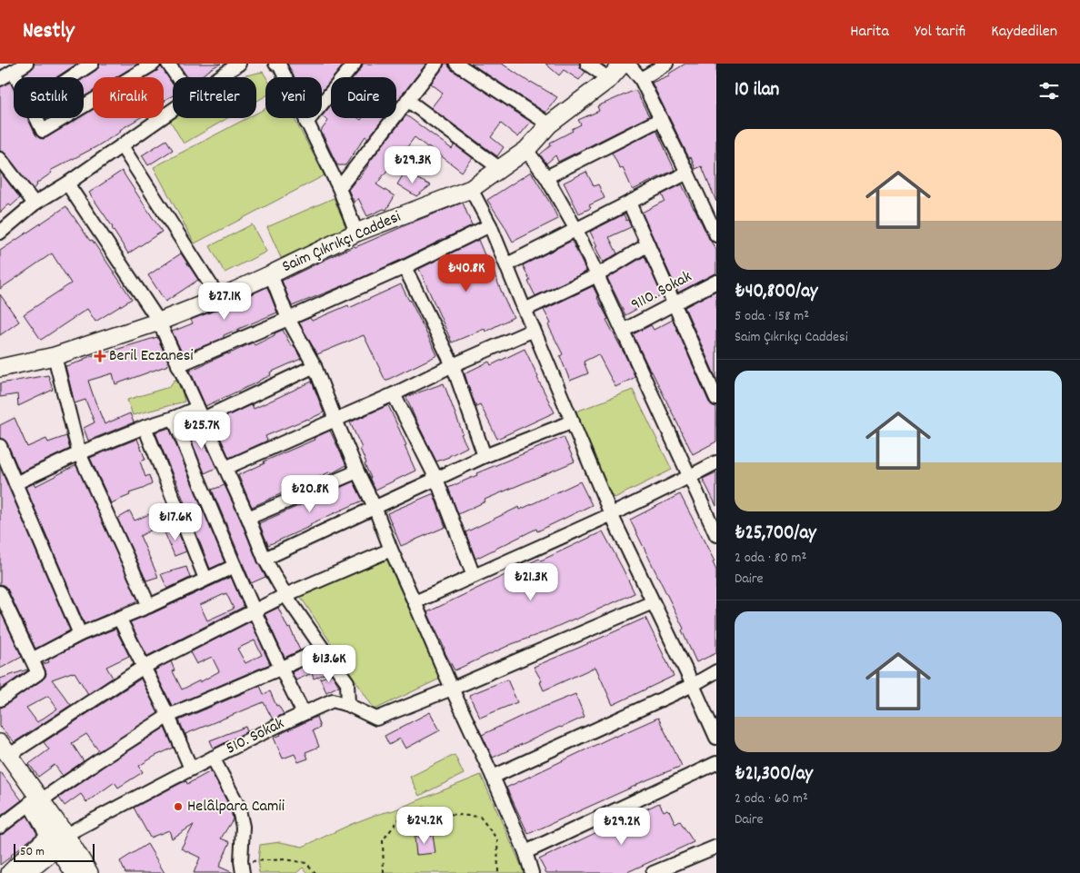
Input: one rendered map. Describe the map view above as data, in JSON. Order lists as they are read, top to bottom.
{
  "streets": {
    "main road": ["Saim Çıkrıkçı Caddesi", "510. Sokak"],
    "street": ["9110. Sokak"]
  },
  "places": {
    "health": ["Beril Eczanesi"],
    "other": ["Helâlpara Camii"]
  },
  "scale_bar": "50 m",
  "page": {
    "header": "Nestly",
    "nav": ["Harita", "Yol tarifi", "Kaydedilen"],
    "heading": "10 ilan",
    "chip": [
      "Satılık",
      "Kiralık",
      "Filtreler",
      "Yeni",
      "Daire"
    ],
    "list": [
      {
        "name": "₺40,800/ay",
        "note": "5 oda · 158 m² · Saim Çıkrıkçı Caddesi"
      },
      {
        "name": "₺25,700/ay",
        "note": "2 oda · 80 m² · Daire"
      },
      {
        "name": "₺21,300/ay",
        "note": "2 oda · 60 m² · Daire"
      }
    ],
    "price": [
      "₺29.3K",
      "₺40.8K",
      "₺27.1K",
      "₺25.7K",
      "₺20.8K",
      "₺17.6K",
      "₺21.3K",
      "₺13.6K",
      "₺24.2K",
      "₺29.2K"
    ],
    "scale": "50 m"
  }
}
